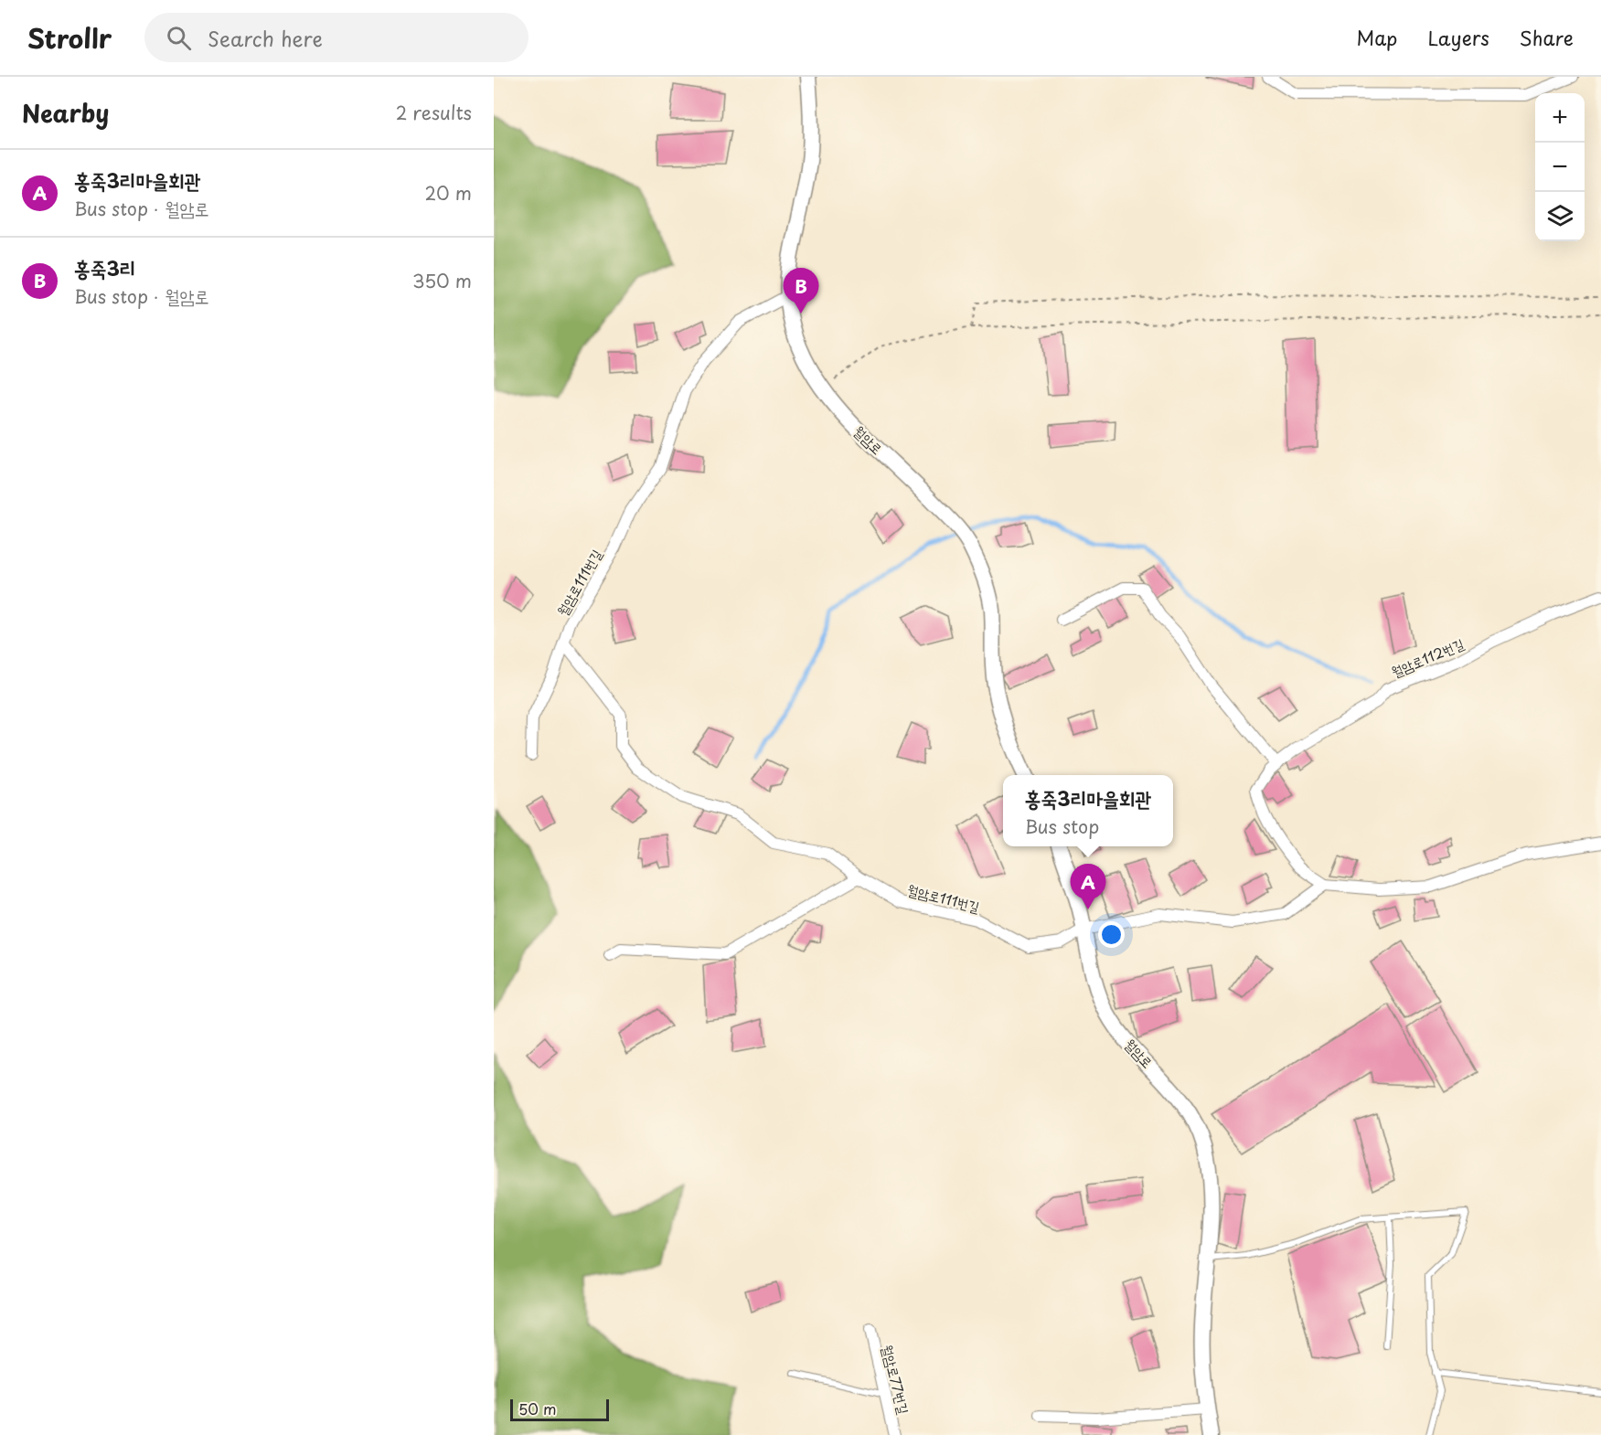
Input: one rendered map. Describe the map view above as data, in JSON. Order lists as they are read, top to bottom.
{
  "streets": {
    "street": [
      "월암로",
      "월암로111번길",
      "월암로112번길",
      "월암로77번길"
    ]
  },
  "crossings": [
    ["월암로", "월암로111번길"]
  ],
  "scale_bar": "50 m",
  "page": {
    "header": "Strollr",
    "search": "Search here",
    "nav": ["Map", "Layers", "Share"],
    "heading": ["Nearby", "2 results"],
    "map_buttons": ["+", "−"],
    "list": [
      {
        "mark": "A",
        "name": "홍죽3리마을회관",
        "note": "Bus stop · 월암로",
        "value": "20 m"
      },
      {
        "mark": "B",
        "name": "홍죽3리",
        "note": "Bus stop · 월암로",
        "value": "350 m"
      }
    ],
    "pins": ["B", "A"],
    "popup": ["홍죽3리마을회관", "Bus stop"],
    "scale": "50 m"
  }
}
